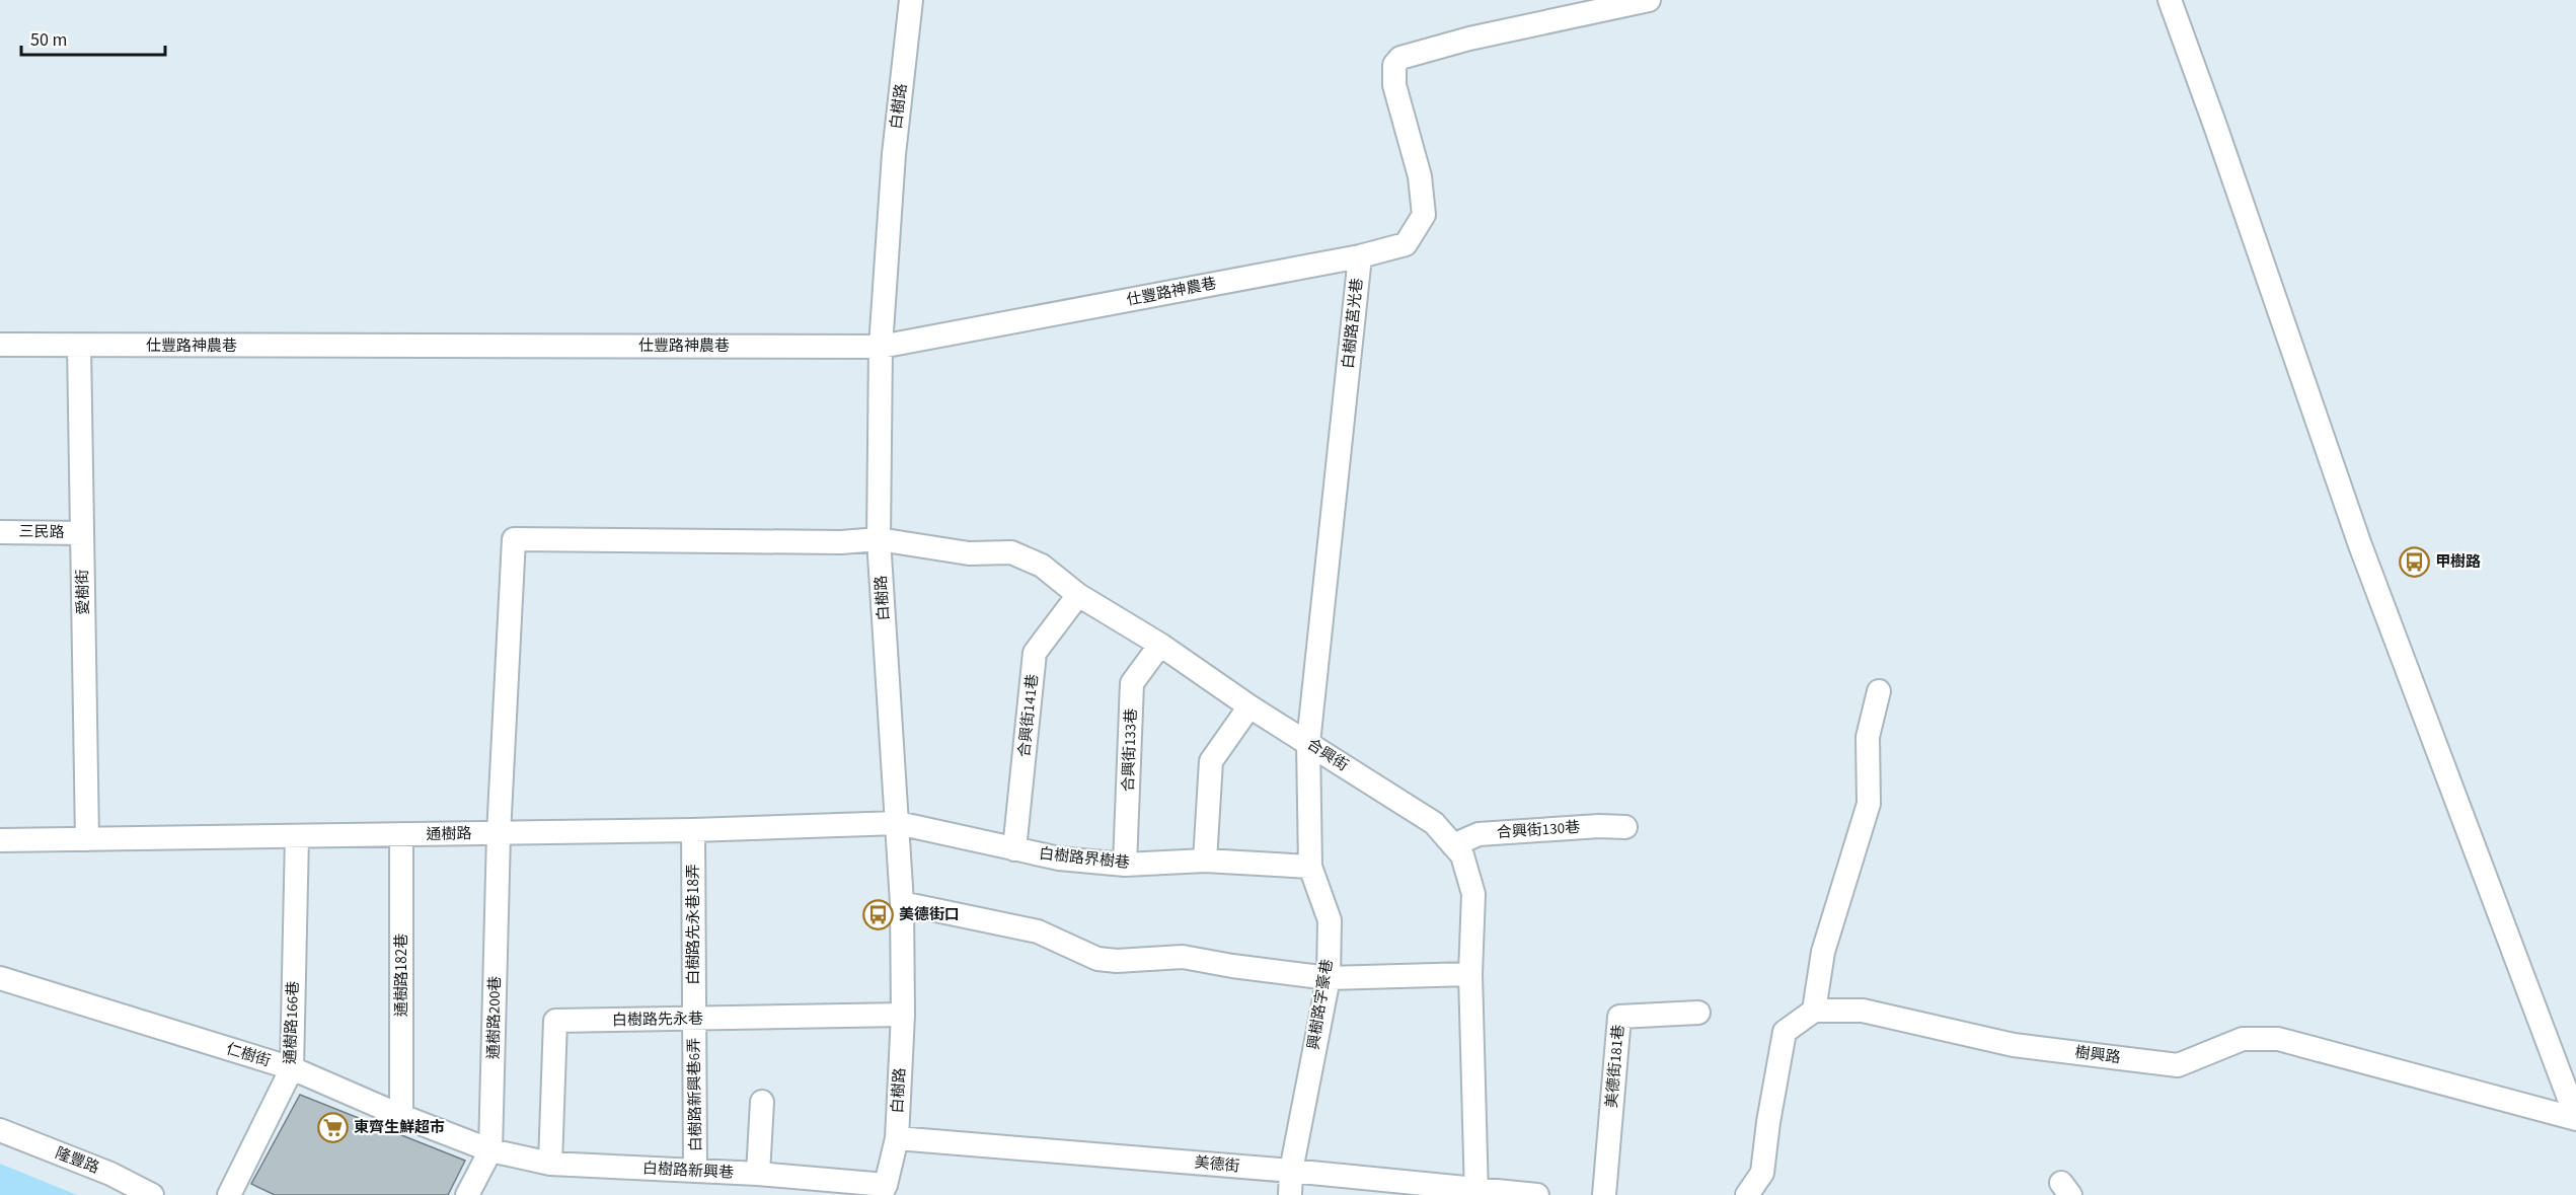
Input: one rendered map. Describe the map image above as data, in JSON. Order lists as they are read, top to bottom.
{
  "streets": {
    "street": [
      "白樹路",
      "仕豐路神農巷",
      "白樹路莒光巷",
      "三民路",
      "愛樹街",
      "合興街141巷",
      "合興街133巷",
      "合興街",
      "合興街130巷",
      "通樹路",
      "白樹路界樹巷",
      "白樹路先永巷18弄",
      "通樹路182巷",
      "興樹路字豪巷",
      "通樹路200巷",
      "白樹路先永巷",
      "通樹路166巷",
      "仁樹街",
      "樹興路",
      "美德街181巷",
      "白樹路新興巷6弄",
      "隆豐路",
      "美德街",
      "白樹路新興巷"
    ]
  },
  "crossings": [
    ["白樹路", "仕豐路神農巷"],
    ["白樹路", "合興街"],
    ["白樹路", "通樹路"],
    ["白樹路", "白樹路界樹巷"],
    ["白樹路", "通樹路200巷"],
    ["白樹路", "白樹路先永巷"],
    ["白樹路", "美德街"],
    ["白樹路", "白樹路新興巷"],
    ["仕豐路神農巷", "白樹路莒光巷"],
    ["仕豐路神農巷", "愛樹街"],
    ["白樹路莒光巷", "合興街"],
    ["白樹路莒光巷", "興樹路字豪巷"],
    ["三民路", "愛樹街"],
    ["愛樹街", "通樹路"],
    ["合興街141巷", "合興街"],
    ["合興街141巷", "白樹路界樹巷"],
    ["合興街133巷", "合興街"],
    ["合興街133巷", "白樹路界樹巷"],
    ["合興街", "合興街130巷"],
    ["合興街", "興樹路字豪巷"],
    ["合興街", "通樹路200巷"],
    ["合興街", "美德街"],
    ["通樹路", "白樹路界樹巷"],
    ["通樹路", "白樹路先永巷18弄"],
    ["通樹路", "通樹路182巷"],
    ["通樹路", "通樹路200巷"],
    ["通樹路", "通樹路166巷"],
    ["白樹路界樹巷", "興樹路字豪巷"],
    ["白樹路先永巷18弄", "白樹路先永巷"],
    ["白樹路先永巷18弄", "白樹路新興巷6弄"],
    ["通樹路182巷", "仁樹街"],
    ["興樹路字豪巷", "美德街"],
    ["通樹路200巷", "仁樹街"],
    ["通樹路200巷", "白樹路新興巷"],
    ["白樹路先永巷", "白樹路新興巷6弄"],
    ["白樹路先永巷", "白樹路新興巷"],
    ["通樹路166巷", "仁樹街"],
    ["仁樹街", "白樹路新興巷"],
    ["白樹路新興巷6弄", "白樹路新興巷"]
  ],
  "places": {
    "bus stop": ["甲樹路", "美德街口"],
    "supermarket": ["東齊生鮮超市"]
  },
  "scale_bar": "50 m"
}
